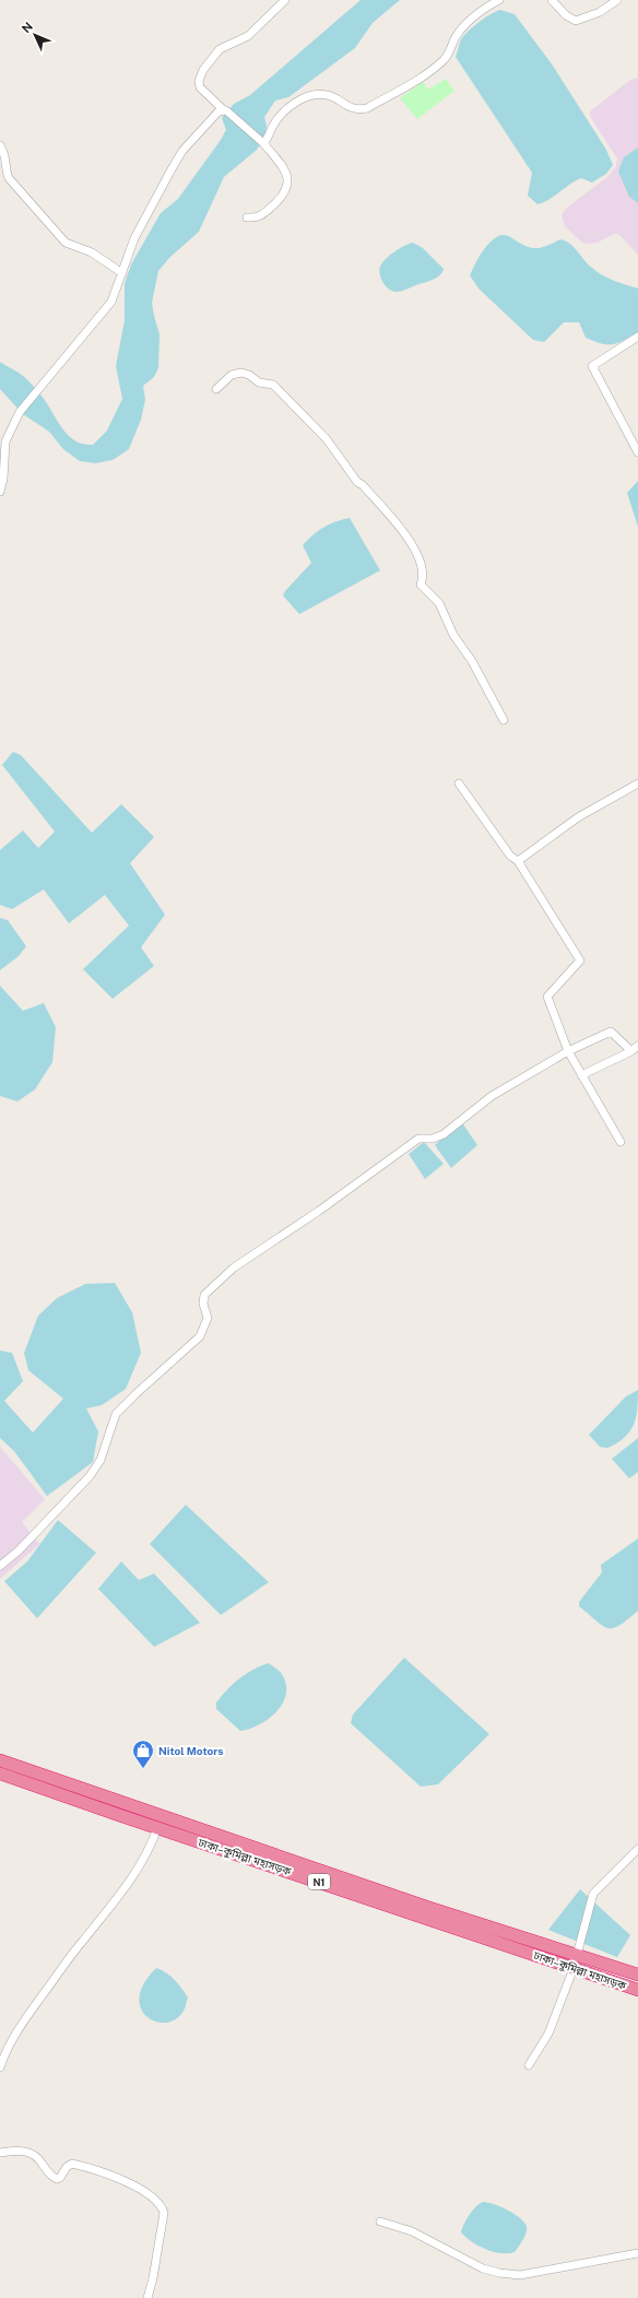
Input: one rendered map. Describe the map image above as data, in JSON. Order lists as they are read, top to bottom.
{
  "streets": {
    "highway": ["ঢাকা–কুমিল্লা মহাসড়ক", "N1"]
  },
  "places": {
    "shop": ["Nitol Motors"]
  },
  "north": "top left"
}
